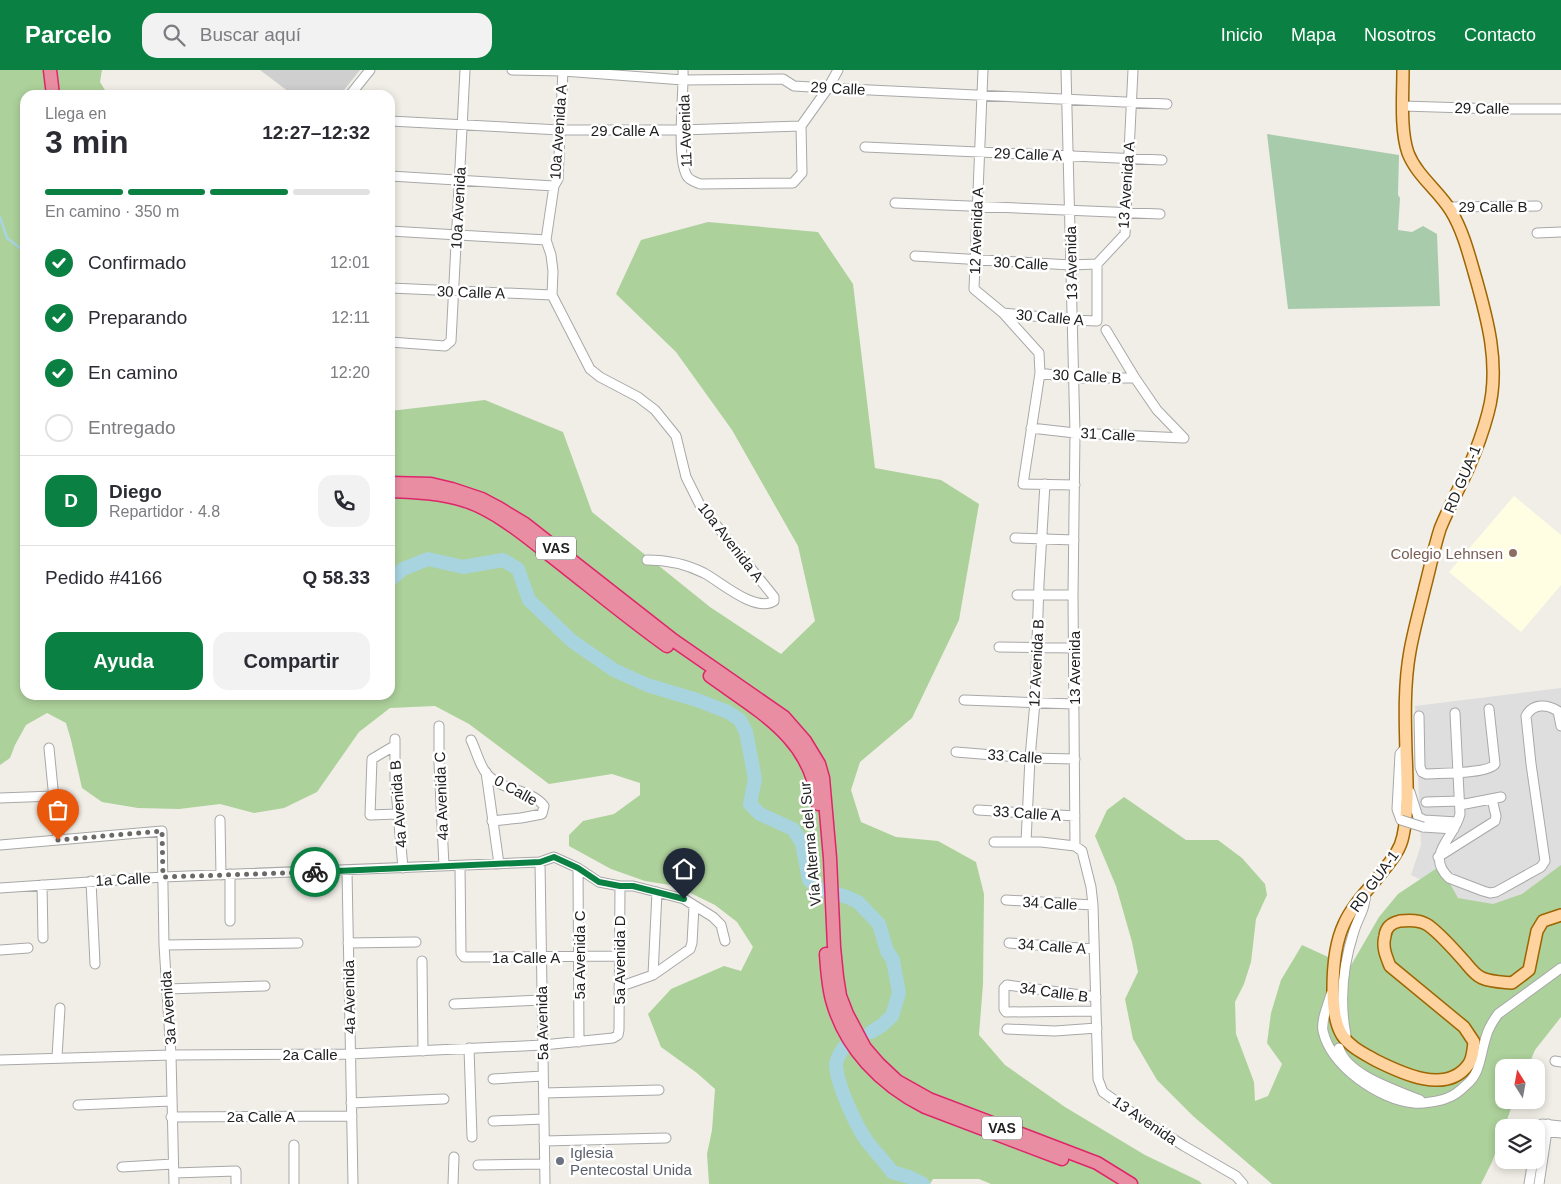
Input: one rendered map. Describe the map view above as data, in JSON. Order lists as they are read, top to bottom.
{
  "streets": {
    "highway": ["VAS", "Vía Alterna del Sur"],
    "main road": ["RD GUA-1"],
    "street": [
      "29 Calle",
      "29 Calle A",
      "11 Avenida",
      "10a Avenida A",
      "13 Avenida A",
      "29 Calle B",
      "10a Avenida",
      "12 Avenida A",
      "30 Calle",
      "13 Avenida",
      "30 Calle A",
      "30 Calle B",
      "31 Calle",
      "12 Avenida B",
      "33 Calle",
      "0 Calle",
      "4a Avenida C",
      "4a Avenida B",
      "33 Calle A",
      "1a Calle",
      "34 Calle",
      "34 Calle A",
      "5a Avenida C",
      "1a Calle A",
      "5a Avenida D",
      "34 Calle B",
      "4a Avenida",
      "3a Avenida",
      "5a Avenida",
      "2a Calle",
      "2a Calle A"
    ]
  },
  "crossings": [
    ["29 Calle", "11 Avenida"],
    ["29 Calle", "10a Avenida A"],
    ["29 Calle", "13 Avenida A"],
    ["29 Calle", "12 Avenida A"],
    ["29 Calle", "13 Avenida"],
    ["29 Calle", "RD GUA-1"],
    ["29 Calle A", "11 Avenida"],
    ["29 Calle A", "10a Avenida A"],
    ["29 Calle A", "13 Avenida A"],
    ["29 Calle A", "10a Avenida"],
    ["29 Calle A", "12 Avenida A"],
    ["29 Calle A", "13 Avenida"],
    ["10a Avenida A", "30 Calle A"],
    ["13 Avenida A", "30 Calle"],
    ["13 Avenida A", "30 Calle A"],
    ["29 Calle B", "RD GUA-1"],
    ["10a Avenida", "30 Calle A"],
    ["12 Avenida A", "30 Calle"],
    ["12 Avenida A", "30 Calle A"],
    ["12 Avenida A", "30 Calle B"],
    ["12 Avenida A", "31 Calle"],
    ["12 Avenida A", "12 Avenida B"],
    ["30 Calle", "13 Avenida"],
    ["30 Calle", "30 Calle A"],
    ["13 Avenida", "30 Calle A"],
    ["13 Avenida", "30 Calle B"],
    ["13 Avenida", "31 Calle"],
    ["13 Avenida", "33 Calle"],
    ["13 Avenida", "33 Calle A"],
    ["13 Avenida", "34 Calle"],
    ["13 Avenida", "34 Calle A"],
    ["13 Avenida", "34 Calle B"],
    ["30 Calle B", "31 Calle"],
    ["12 Avenida B", "33 Calle"],
    ["12 Avenida B", "33 Calle A"],
    ["4a Avenida C", "1a Calle"],
    ["4a Avenida B", "1a Calle"],
    ["1a Calle", "5a Avenida C"],
    ["1a Calle", "1a Calle A"],
    ["1a Calle", "5a Avenida D"],
    ["1a Calle", "4a Avenida"],
    ["1a Calle", "3a Avenida"],
    ["1a Calle", "5a Avenida"],
    ["5a Avenida C", "1a Calle A"],
    ["5a Avenida C", "2a Calle"],
    ["1a Calle A", "5a Avenida D"],
    ["1a Calle A", "5a Avenida"],
    ["5a Avenida D", "2a Calle"],
    ["4a Avenida", "2a Calle"],
    ["4a Avenida", "2a Calle A"],
    ["3a Avenida", "2a Calle"],
    ["3a Avenida", "2a Calle A"],
    ["5a Avenida", "2a Calle"]
  ],
  "places": ["Colegio Lehnsen", "Iglesia Pentecostal Unida"],
  "north": "top",
  "page": {
    "header": "Parcelo",
    "search": "Buscar aquí",
    "nav": [
      "Inicio",
      "Mapa",
      "Nosotros",
      "Contacto"
    ],
    "heading": ["3 min", "Llega en", "12:27–12:32"],
    "panel": [
      "Diego",
      "Repartidor · 4.8",
      "Pedido #4166",
      "Q 58.33"
    ],
    "bar": "En camino · 350 m",
    "list": [
      ["Confirmado", "12:01"],
      ["Preparando", "12:11"],
      ["En camino", "12:20"],
      "Entregado"
    ],
    "round": "D",
    "buttons": ["Ayuda", "Compartir"]
  }
}
